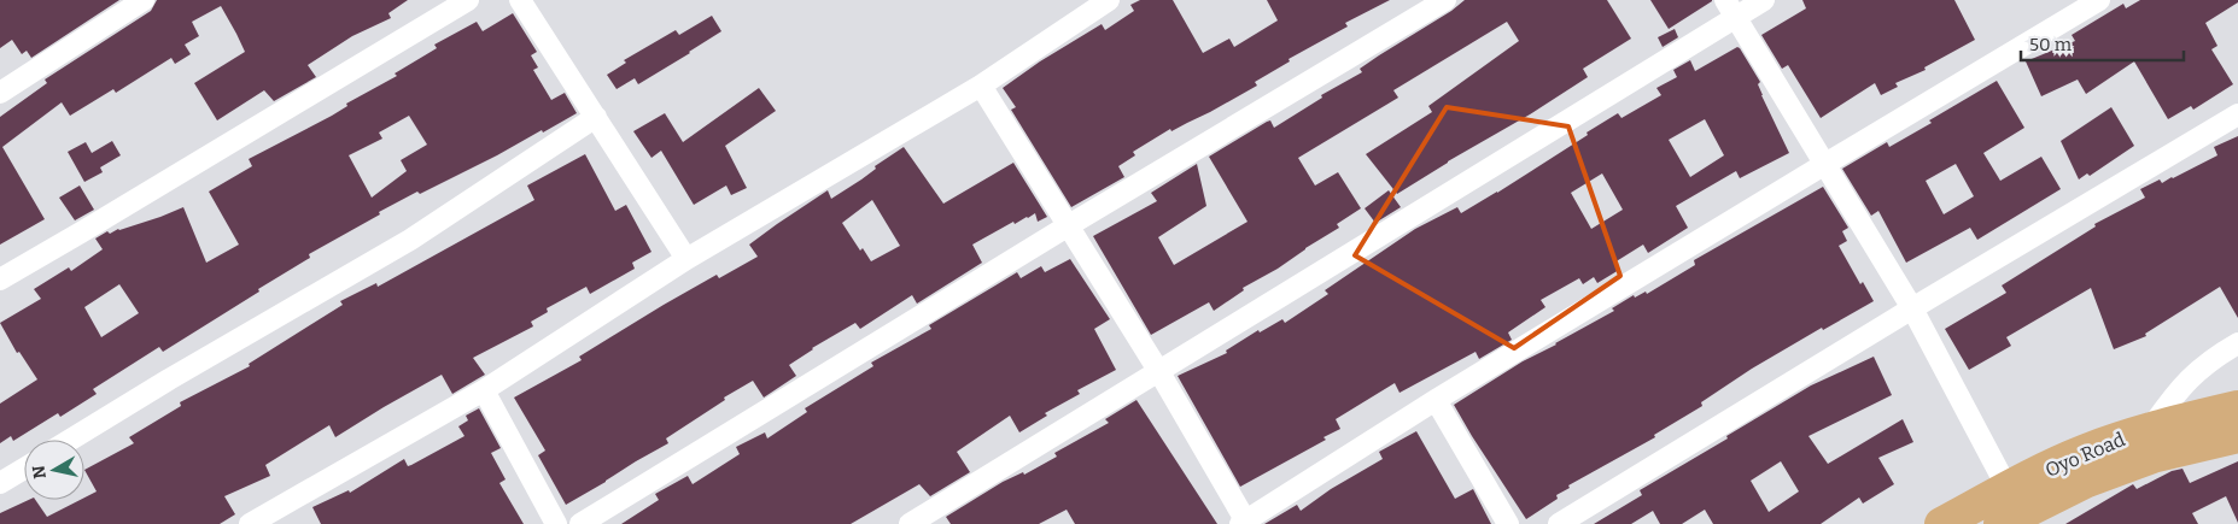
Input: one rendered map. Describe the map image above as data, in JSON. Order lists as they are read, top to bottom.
{
  "streets": {
    "main road": ["Oyo Road"]
  },
  "scale_bar": "50 m",
  "north": "left"
}
